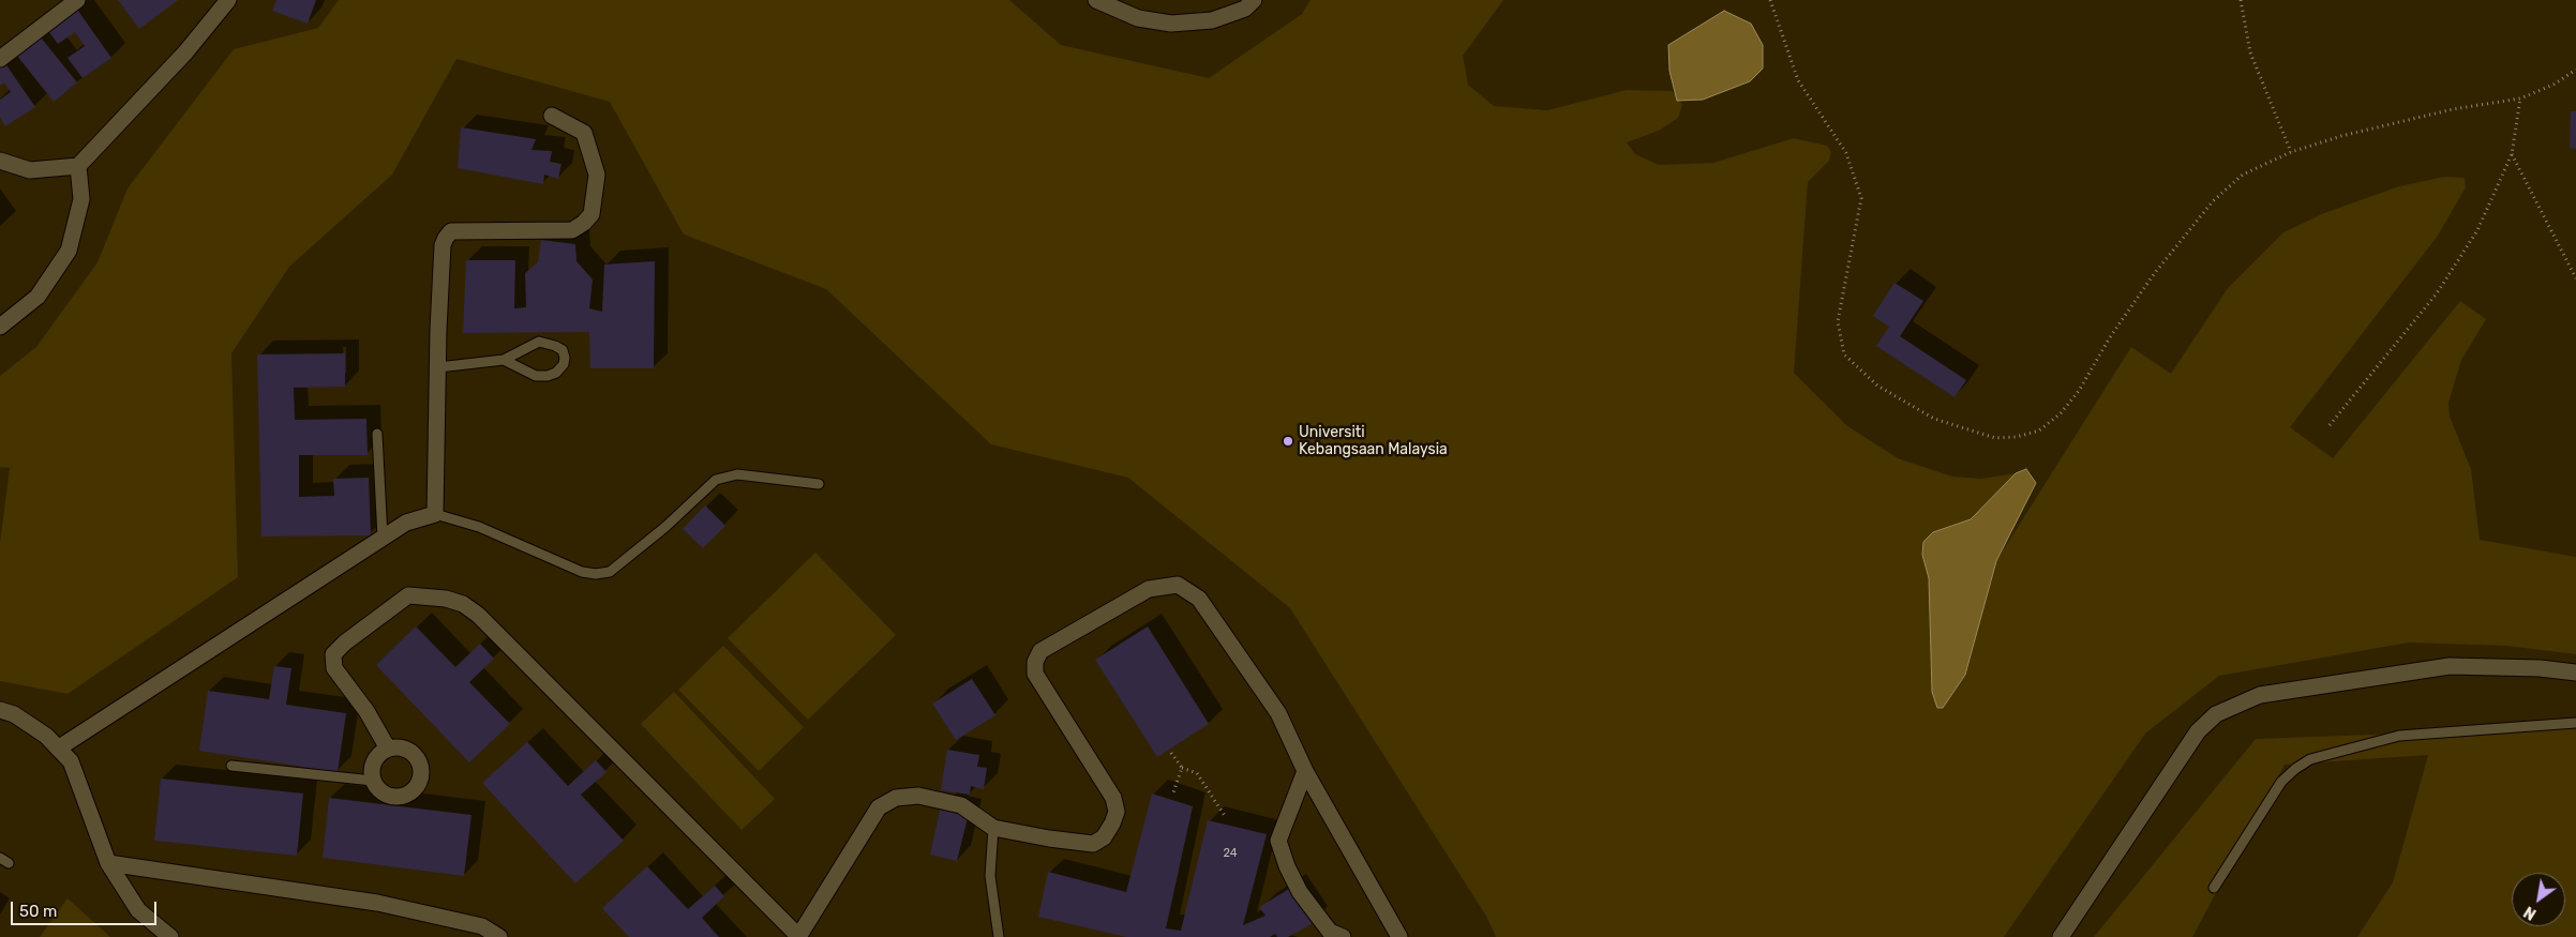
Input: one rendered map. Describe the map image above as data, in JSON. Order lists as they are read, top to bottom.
{
  "places": ["Universiti Kebangsaan Malaysia"],
  "house_numbers": ["24"],
  "scale_bar": "50 m",
  "north": "bottom left"
}
